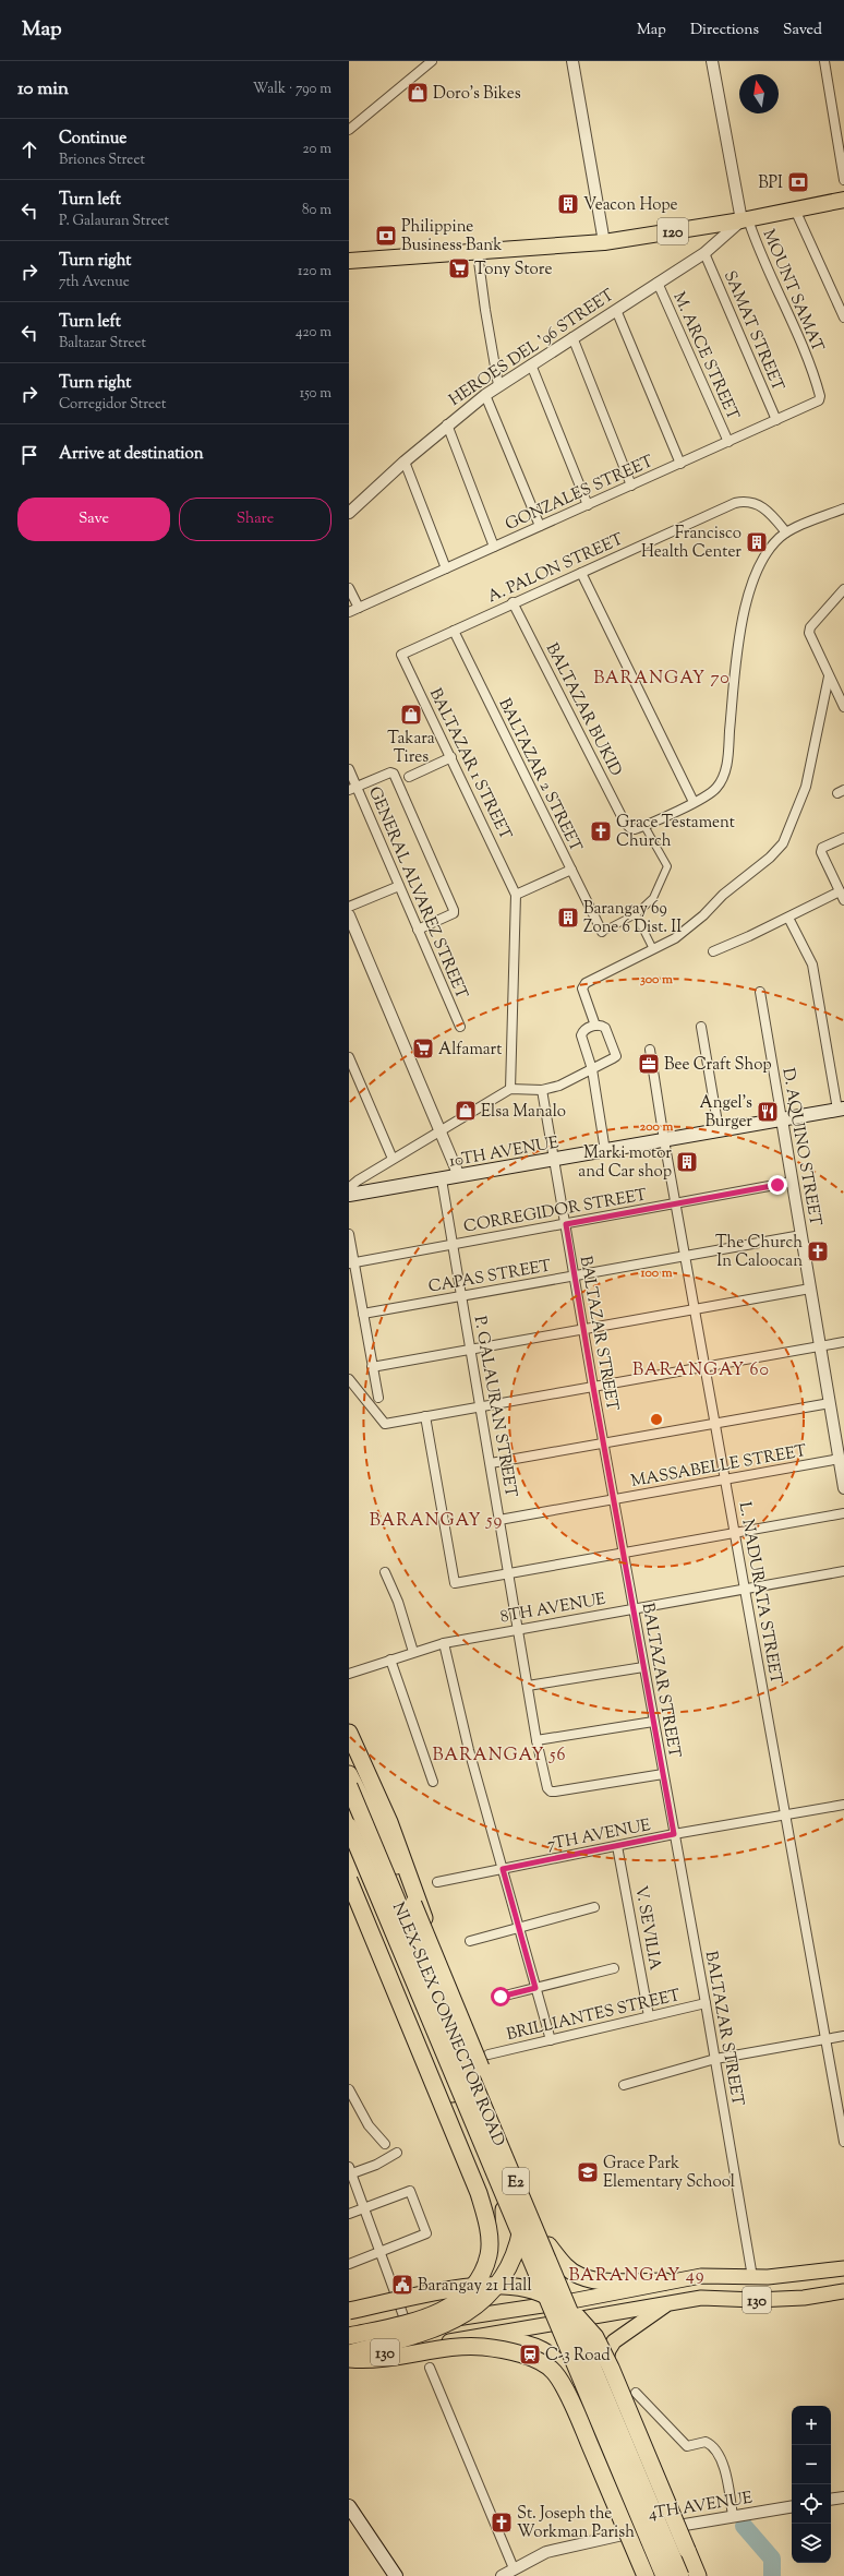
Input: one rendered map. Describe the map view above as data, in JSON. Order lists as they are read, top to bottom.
{
  "streets": {
    "highway": ["120", "NLEX-SLEX CONNECTOR ROAD", "E2"],
    "main road": ["10TH AVENUE", "130"],
    "street": [
      "MOUNT SAMAT",
      "SAMAT STREET",
      "HEROES DEL '96 STREET",
      "M. ARCE STREET",
      "GONZALES STREET",
      "A. PALON STREET",
      "BALTAZAR BUKID",
      "BALTAZAR 1 STREET",
      "BALTAZAR 2 STREET",
      "GENERAL ALVAREZ STREET",
      "D. AQUINO STREET",
      "CORREGIDOR STREET",
      "CAPAS STREET",
      "BALTAZAR STREET",
      "P. GALAURAN STREET",
      "MASSABELLE STREET",
      "L. NADURATA STREET",
      "8TH AVENUE",
      "7TH AVENUE",
      "V. SEVILIA",
      "BRILLIANTES STREET",
      "4TH AVENUE"
    ]
  },
  "crossings": [
    ["120", "MOUNT SAMAT"],
    ["120", "HEROES DEL '96 STREET"],
    ["MOUNT SAMAT", "HEROES DEL '96 STREET"],
    ["MOUNT SAMAT", "GONZALES STREET"],
    ["SAMAT STREET", "HEROES DEL '96 STREET"],
    ["SAMAT STREET", "GONZALES STREET"],
    ["HEROES DEL '96 STREET", "M. ARCE STREET"],
    ["M. ARCE STREET", "GONZALES STREET"],
    ["A. PALON STREET", "BALTAZAR BUKID"],
    ["A. PALON STREET", "BALTAZAR 1 STREET"],
    ["A. PALON STREET", "BALTAZAR 2 STREET"],
    ["D. AQUINO STREET", "10TH AVENUE"],
    ["D. AQUINO STREET", "CORREGIDOR STREET"],
    ["D. AQUINO STREET", "CAPAS STREET"],
    ["D. AQUINO STREET", "MASSABELLE STREET"],
    ["10TH AVENUE", "BALTAZAR STREET"],
    ["10TH AVENUE", "P. GALAURAN STREET"],
    ["10TH AVENUE", "L. NADURATA STREET"],
    ["CORREGIDOR STREET", "BALTAZAR STREET"],
    ["CORREGIDOR STREET", "P. GALAURAN STREET"],
    ["CORREGIDOR STREET", "L. NADURATA STREET"],
    ["CAPAS STREET", "BALTAZAR STREET"],
    ["CAPAS STREET", "P. GALAURAN STREET"],
    ["CAPAS STREET", "L. NADURATA STREET"],
    ["BALTAZAR STREET", "P. GALAURAN STREET"],
    ["BALTAZAR STREET", "MASSABELLE STREET"],
    ["BALTAZAR STREET", "8TH AVENUE"],
    ["BALTAZAR STREET", "7TH AVENUE"],
    ["BALTAZAR STREET", "BRILLIANTES STREET"],
    ["BALTAZAR STREET", "130"],
    ["P. GALAURAN STREET", "MASSABELLE STREET"],
    ["P. GALAURAN STREET", "8TH AVENUE"],
    ["MASSABELLE STREET", "L. NADURATA STREET"],
    ["L. NADURATA STREET", "8TH AVENUE"],
    ["L. NADURATA STREET", "7TH AVENUE"],
    ["7TH AVENUE", "V. SEVILIA"],
    ["V. SEVILIA", "BRILLIANTES STREET"]
  ],
  "districts": [
    "BARANGAY 70",
    "BARANGAY 60",
    "BARANGAY 59",
    "BARANGAY 56",
    "BARANGAY 49"
  ],
  "places": {
    "shop": ["Doro's Bikes", "Takara Tires", "Elsa Manalo"],
    "bank": ["BPI", "Philippine Business Bank"],
    "building": [
      "Veacon Hope",
      "Francisco Health Center",
      "Barangay 69 Zone 6 Dist. II",
      "Marki motor and Car shop"
    ],
    "supermarket": ["Tony Store", "Alfamart"],
    "church": ["Grace Testament Church", "The Church In Caloocan", "St. Joseph the Workman Parish"],
    "office": ["Bee Craft Shop"],
    "restaurant": ["Angel's Burger"],
    "school or university": ["Grace Park Elementary School"],
    "public building": ["Barangay 21 Hall"],
    "station": ["C-3 Road"]
  },
  "north": "top",
  "page": {
    "header": "Map",
    "nav": ["Map", "Directions", "Saved"],
    "heading": ["10 min", "Walk · 790 m"],
    "list": [
      ["Continue", "Briones Street", "20 m"],
      ["Turn left", "P. Galauran Street", "80 m"],
      ["Turn right", "7th Avenue", "120 m"],
      ["Turn left", "Baltazar Street", "420 m"],
      ["Turn right", "Corregidor Street", "150 m"],
      "Arrive at destination"
    ],
    "buttons": ["Save", "Share"],
    "map_buttons": ["+", "−"]
  },
  "rings": ["300 m", "200 m", "100 m"]
}
